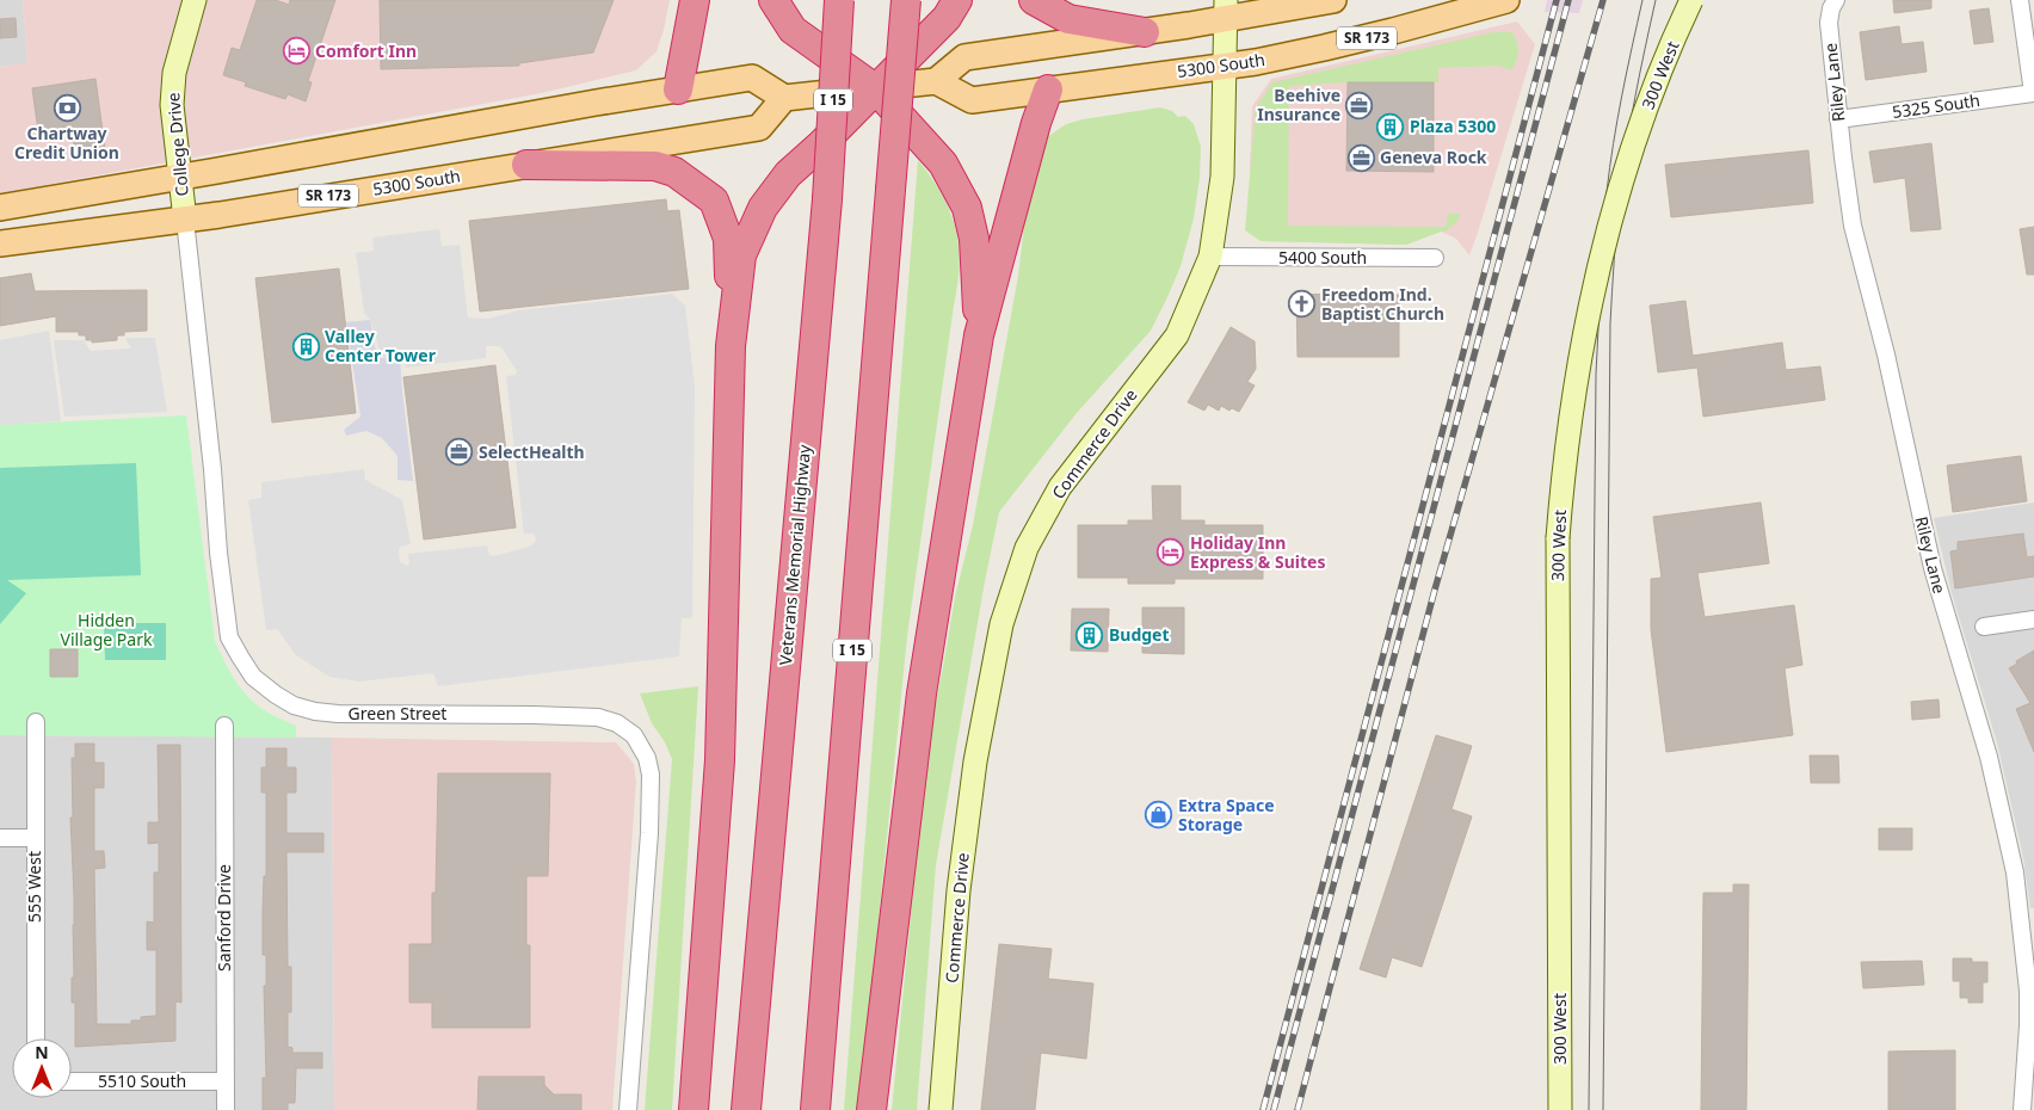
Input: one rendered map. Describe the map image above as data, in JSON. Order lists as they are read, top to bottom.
{
  "streets": {
    "highway": ["I 15", "Veterans Memorial Highway"],
    "main road": ["SR 173", "5300 South"],
    "street": [
      "300 West",
      "Riley Lane",
      "5325 South",
      "College Drive",
      "5400 South",
      "Commerce Drive",
      "Green Street",
      "555 West",
      "Sanford Drive",
      "5510 South"
    ]
  },
  "crossings": [
    ["5300 South", "College Drive"],
    ["5300 South", "Commerce Drive"],
    ["5300 South", "Green Street"],
    ["Riley Lane", "5325 South"],
    ["College Drive", "Green Street"],
    ["5400 South", "Commerce Drive"],
    ["Sanford Drive", "5510 South"]
  ],
  "parks": ["Hidden Village Park"],
  "places": {
    "hotel": ["Comfort Inn", "Holiday Inn Express & Suites"],
    "office": ["Beehive Insurance", "Geneva Rock", "SelectHealth"],
    "bank": ["Chartway Credit Union"],
    "building": ["Plaza 5300", "Valley Center Tower", "Budget"],
    "church": ["Freedom Ind. Baptist Church"],
    "shop": ["Extra Space Storage"]
  },
  "north": "top"
}
